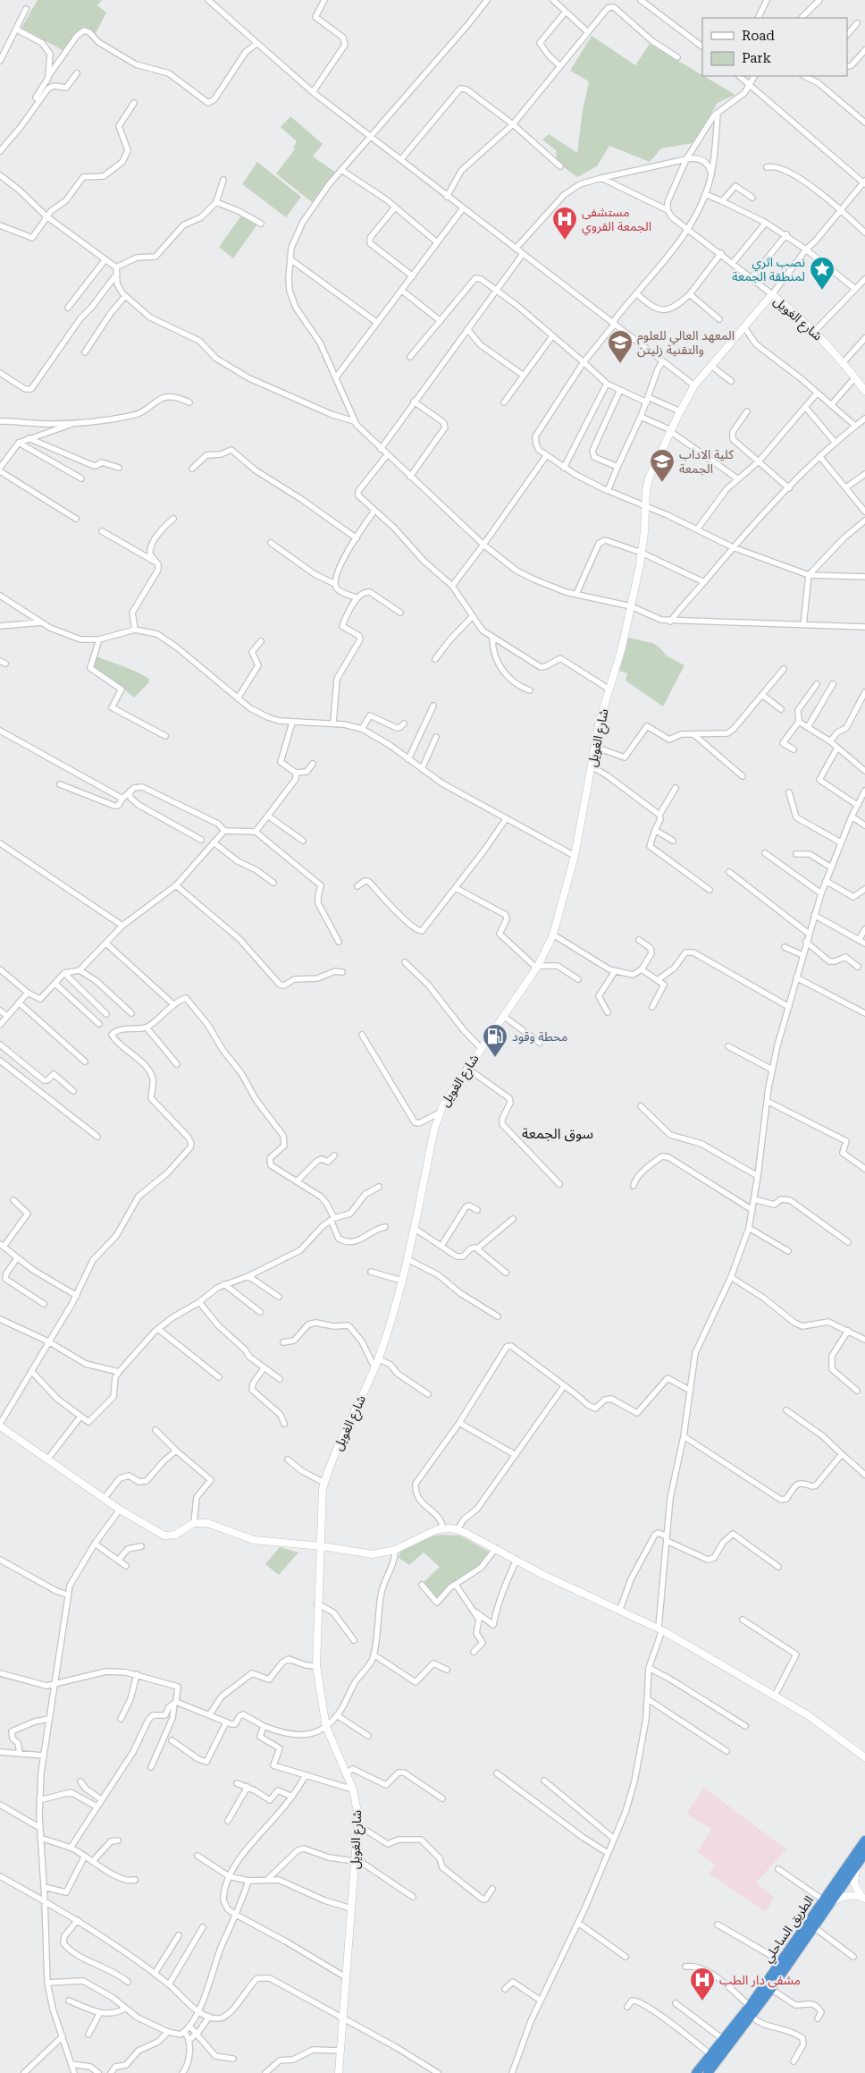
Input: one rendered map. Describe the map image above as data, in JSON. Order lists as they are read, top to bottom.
{
  "streets": {
    "highway": ["الطريق الساحلي"],
    "street": ["شارع الغويل"]
  },
  "districts": ["سوق الجمعة"],
  "places": {
    "hospital": ["مستشفى الجمعة القروي", "مشفى دار الطب"],
    "place": ["نصب اثري لمنطقة الجمعة"],
    "school or university": ["المعهد العالي للعلوم والتقنية زليتن", "كلية اﻻداب الجمعة"],
    "fuel station": ["محطة وقود"]
  },
  "legend": ["Road", "Park"]
}
